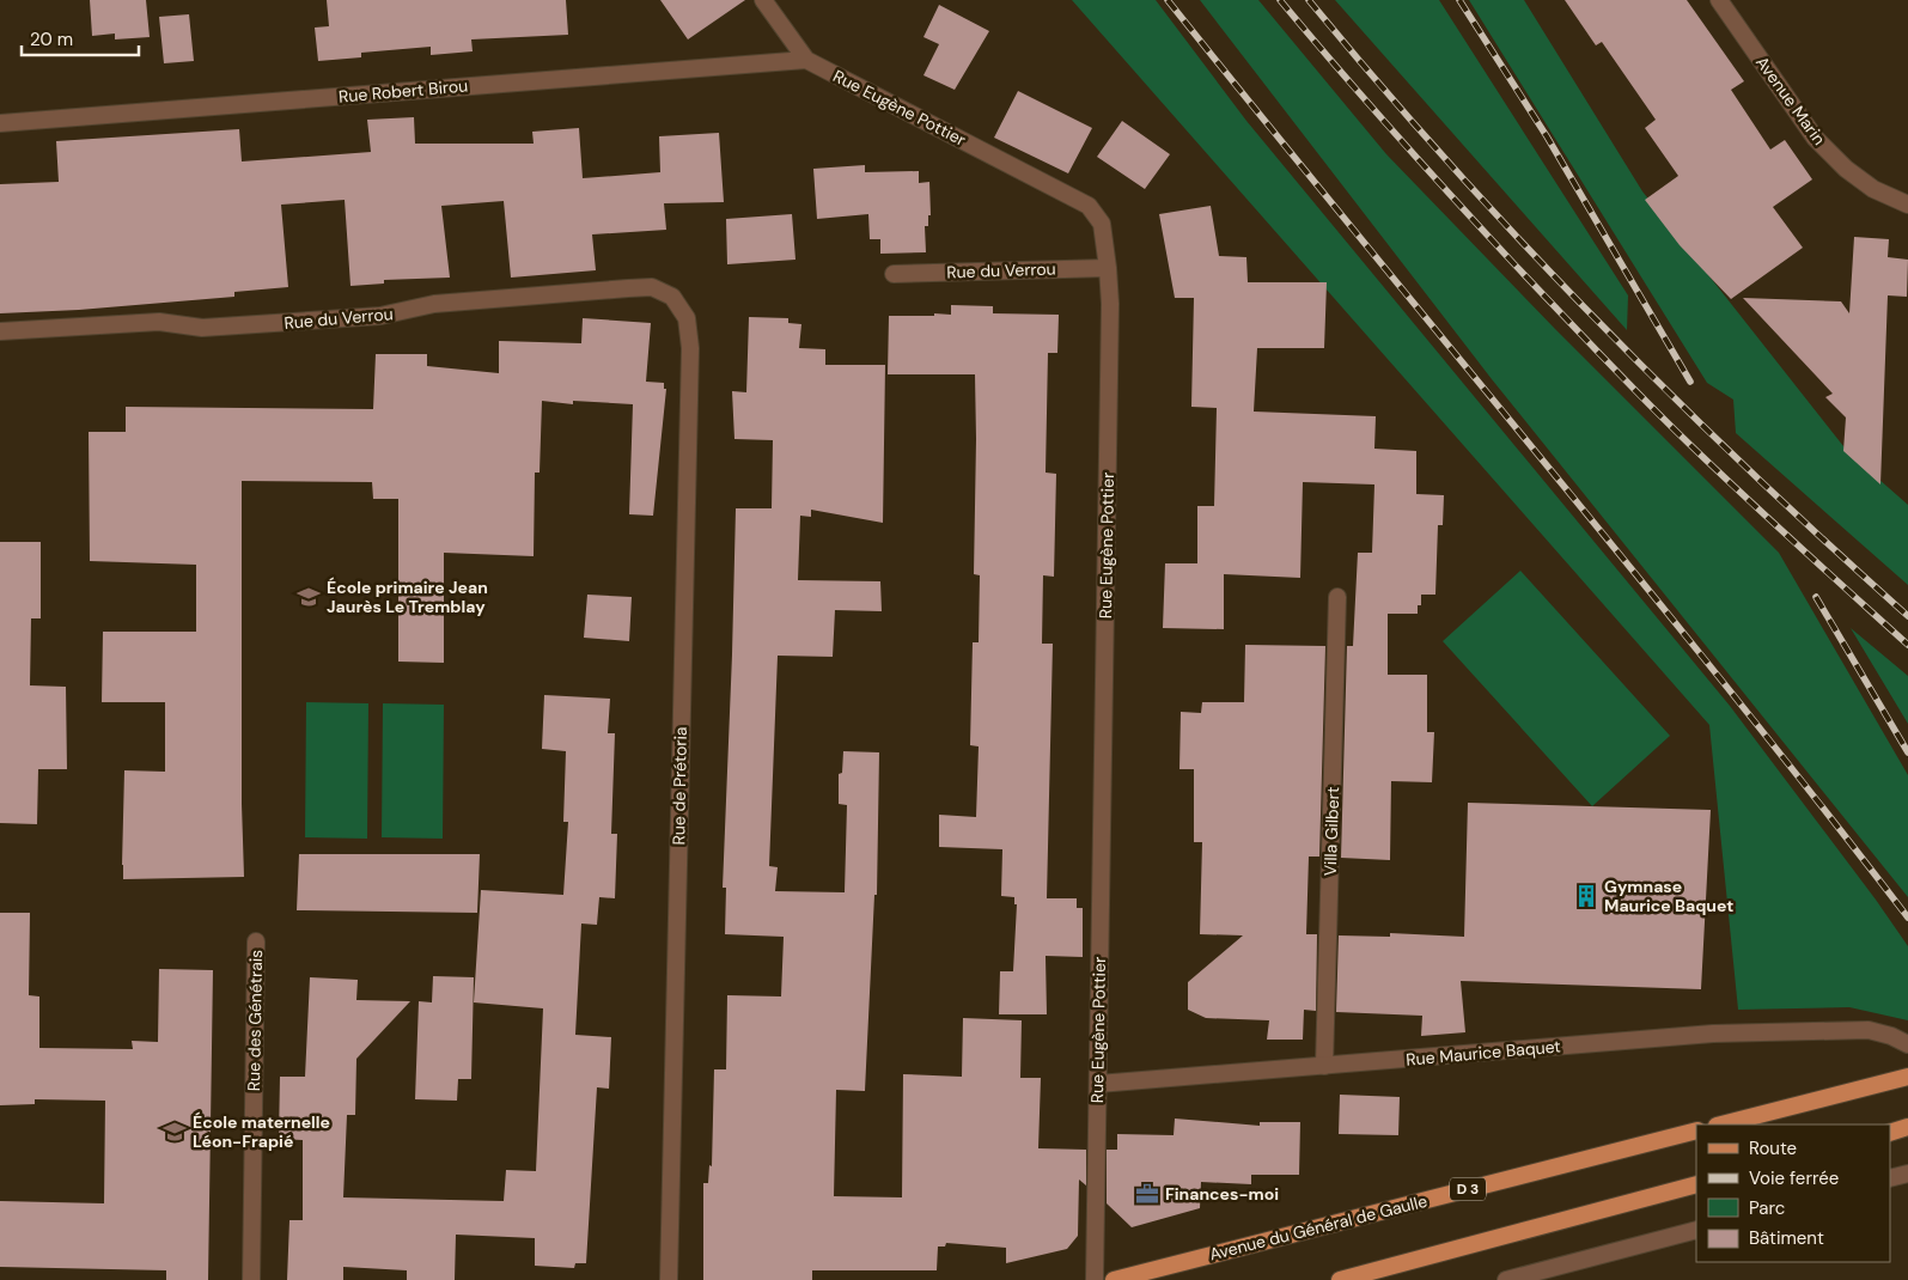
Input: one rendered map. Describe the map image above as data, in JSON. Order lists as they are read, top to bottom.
{
  "streets": {
    "main road": ["D 3", "Avenue du Général de Gaulle"],
    "street": [
      "Rue Robert Birou",
      "Avenue Marin",
      "Rue Eugène Pottier",
      "Rue du Verrou",
      "Rue de Prétoria",
      "Villa Gilbert",
      "Rue des Génétrais",
      "Rue Maurice Baquet"
    ]
  },
  "crossings": [
    ["Rue Robert Birou", "Rue Eugène Pottier"],
    ["Rue Eugène Pottier", "Rue du Verrou"],
    ["Rue Eugène Pottier", "Rue Maurice Baquet"],
    ["Rue du Verrou", "Rue de Prétoria"],
    ["Villa Gilbert", "Rue Maurice Baquet"]
  ],
  "places": {
    "school or university": ["École primaire Jean Jaurès Le Tremblay", "École maternelle Léon-Frapié"],
    "building": ["Gymnase Maurice Baquet"],
    "office": ["Finances-moi"]
  },
  "legend": [
    "Route",
    "Voie ferrée",
    "Parc",
    "Bâtiment"
  ],
  "scale_bar": "20 m"
}
